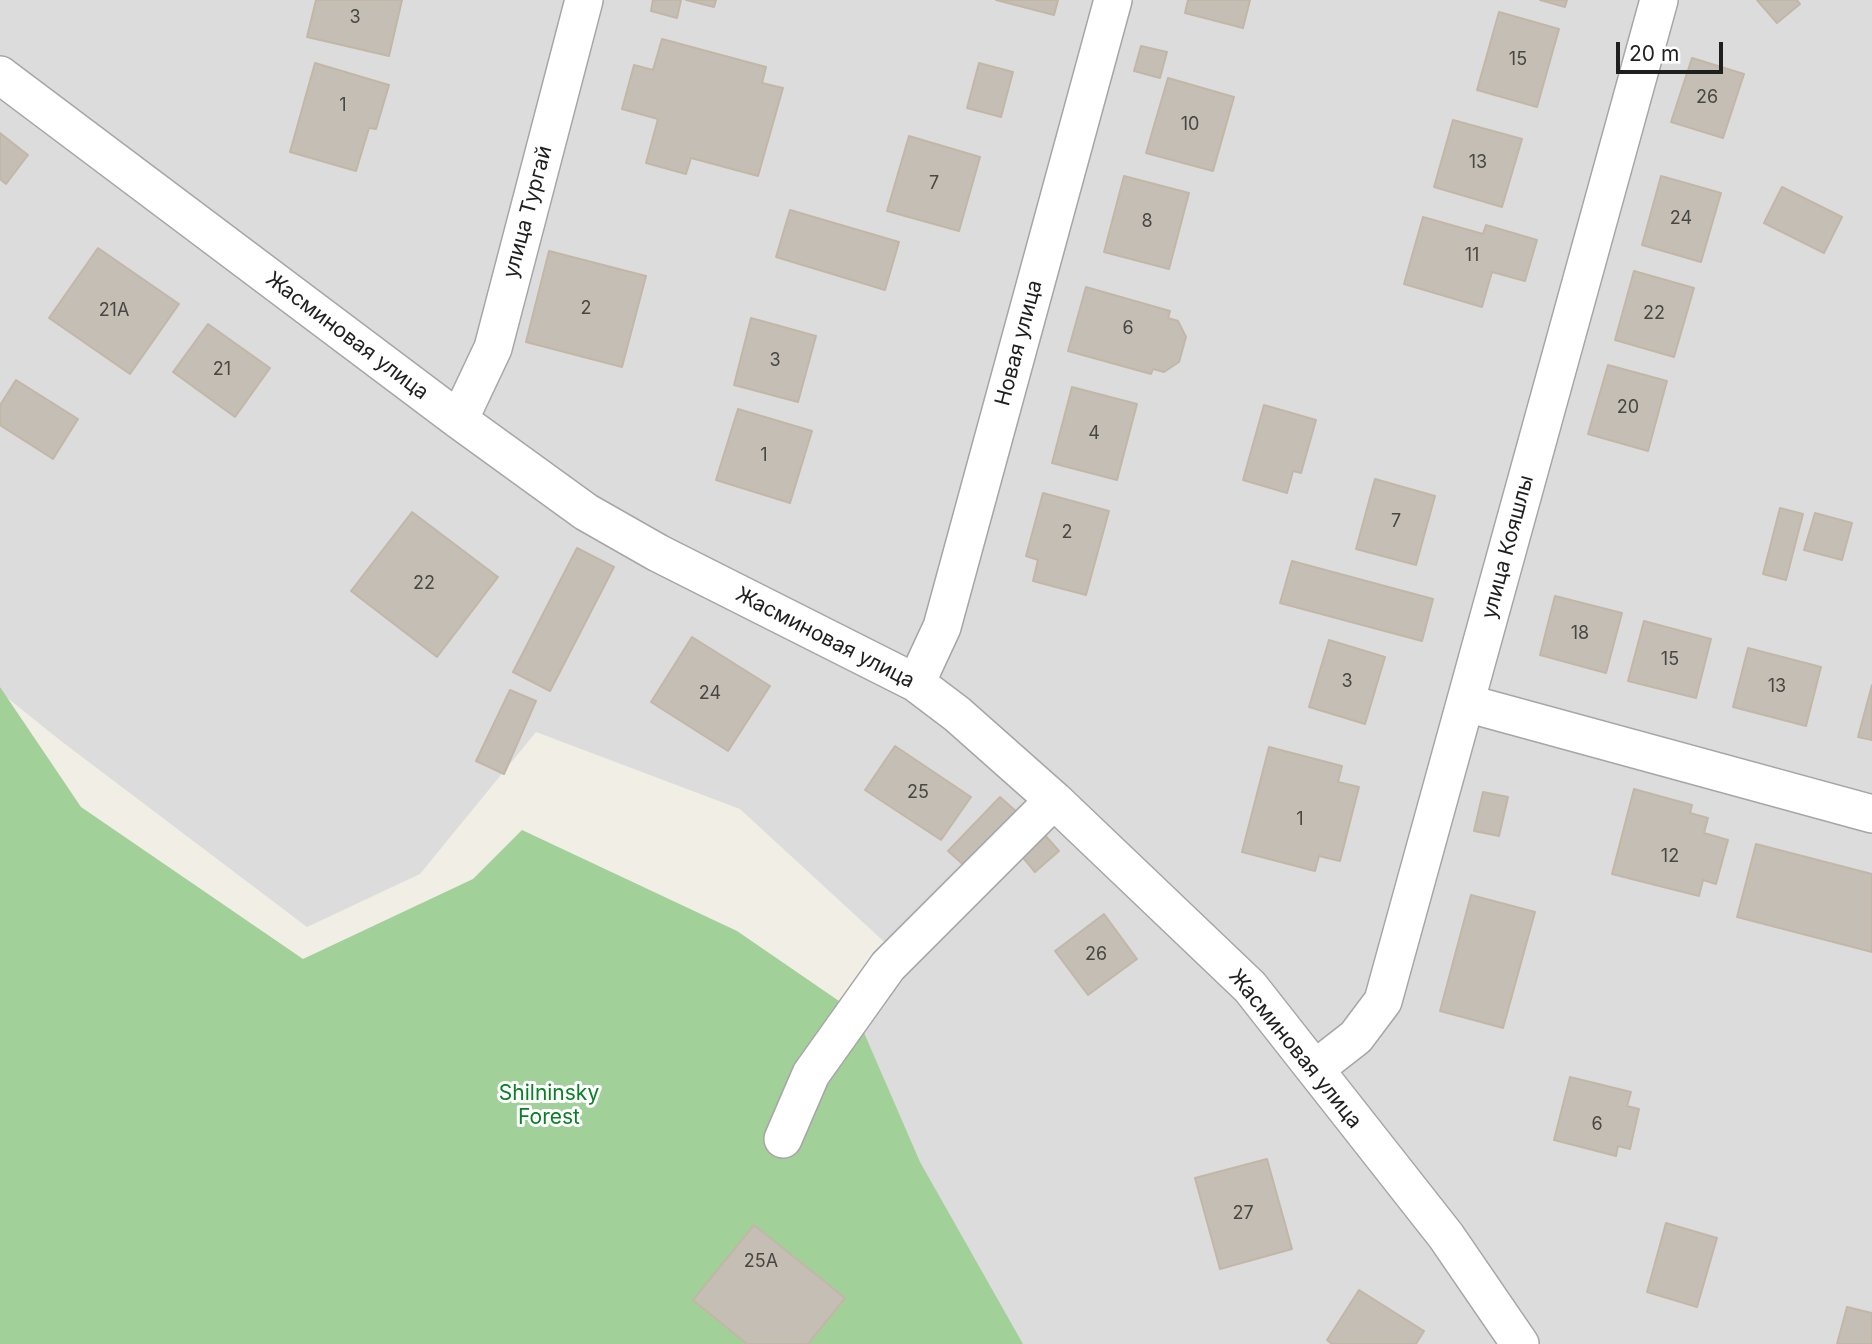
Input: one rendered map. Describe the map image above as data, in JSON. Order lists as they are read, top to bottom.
{
  "streets": {
    "street": [
      "улица Тургай",
      "Жасминовая улица",
      "Новая улица",
      "улица Кояшлы"
    ]
  },
  "crossings": [
    ["улица Тургай", "Жасминовая улица"],
    ["Жасминовая улица", "Новая улица"],
    ["Жасминовая улица", "улица Кояшлы"]
  ],
  "parks": ["Shilninsky Forest"],
  "house_numbers": [
    "3",
    "15",
    "26",
    "1",
    "10",
    "13",
    "7",
    "24",
    "8",
    "11",
    "2",
    "21А",
    "22",
    "6",
    "3",
    "21",
    "20",
    "4",
    "1",
    "7",
    "2",
    "22",
    "18",
    "15",
    "3",
    "13",
    "24",
    "25",
    "1",
    "12",
    "26",
    "6",
    "27",
    "25А"
  ],
  "scale_bar": "20 m"
}
